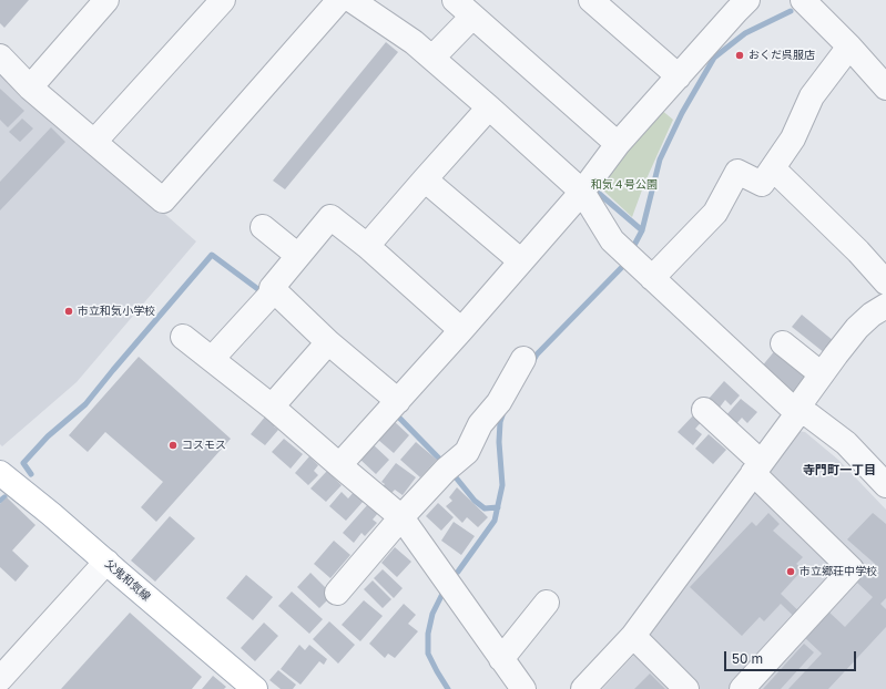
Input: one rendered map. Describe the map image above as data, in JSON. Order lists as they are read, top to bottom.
{
  "streets": {
    "main road": ["父鬼和気線"]
  },
  "districts": ["寺門町一丁目"],
  "parks": ["和気４号公園"],
  "places": [
    "おくだ呉服店",
    "市立和気小学校",
    "コスモス",
    "市立郷荘中学校"
  ],
  "scale_bar": "50 m"
}
